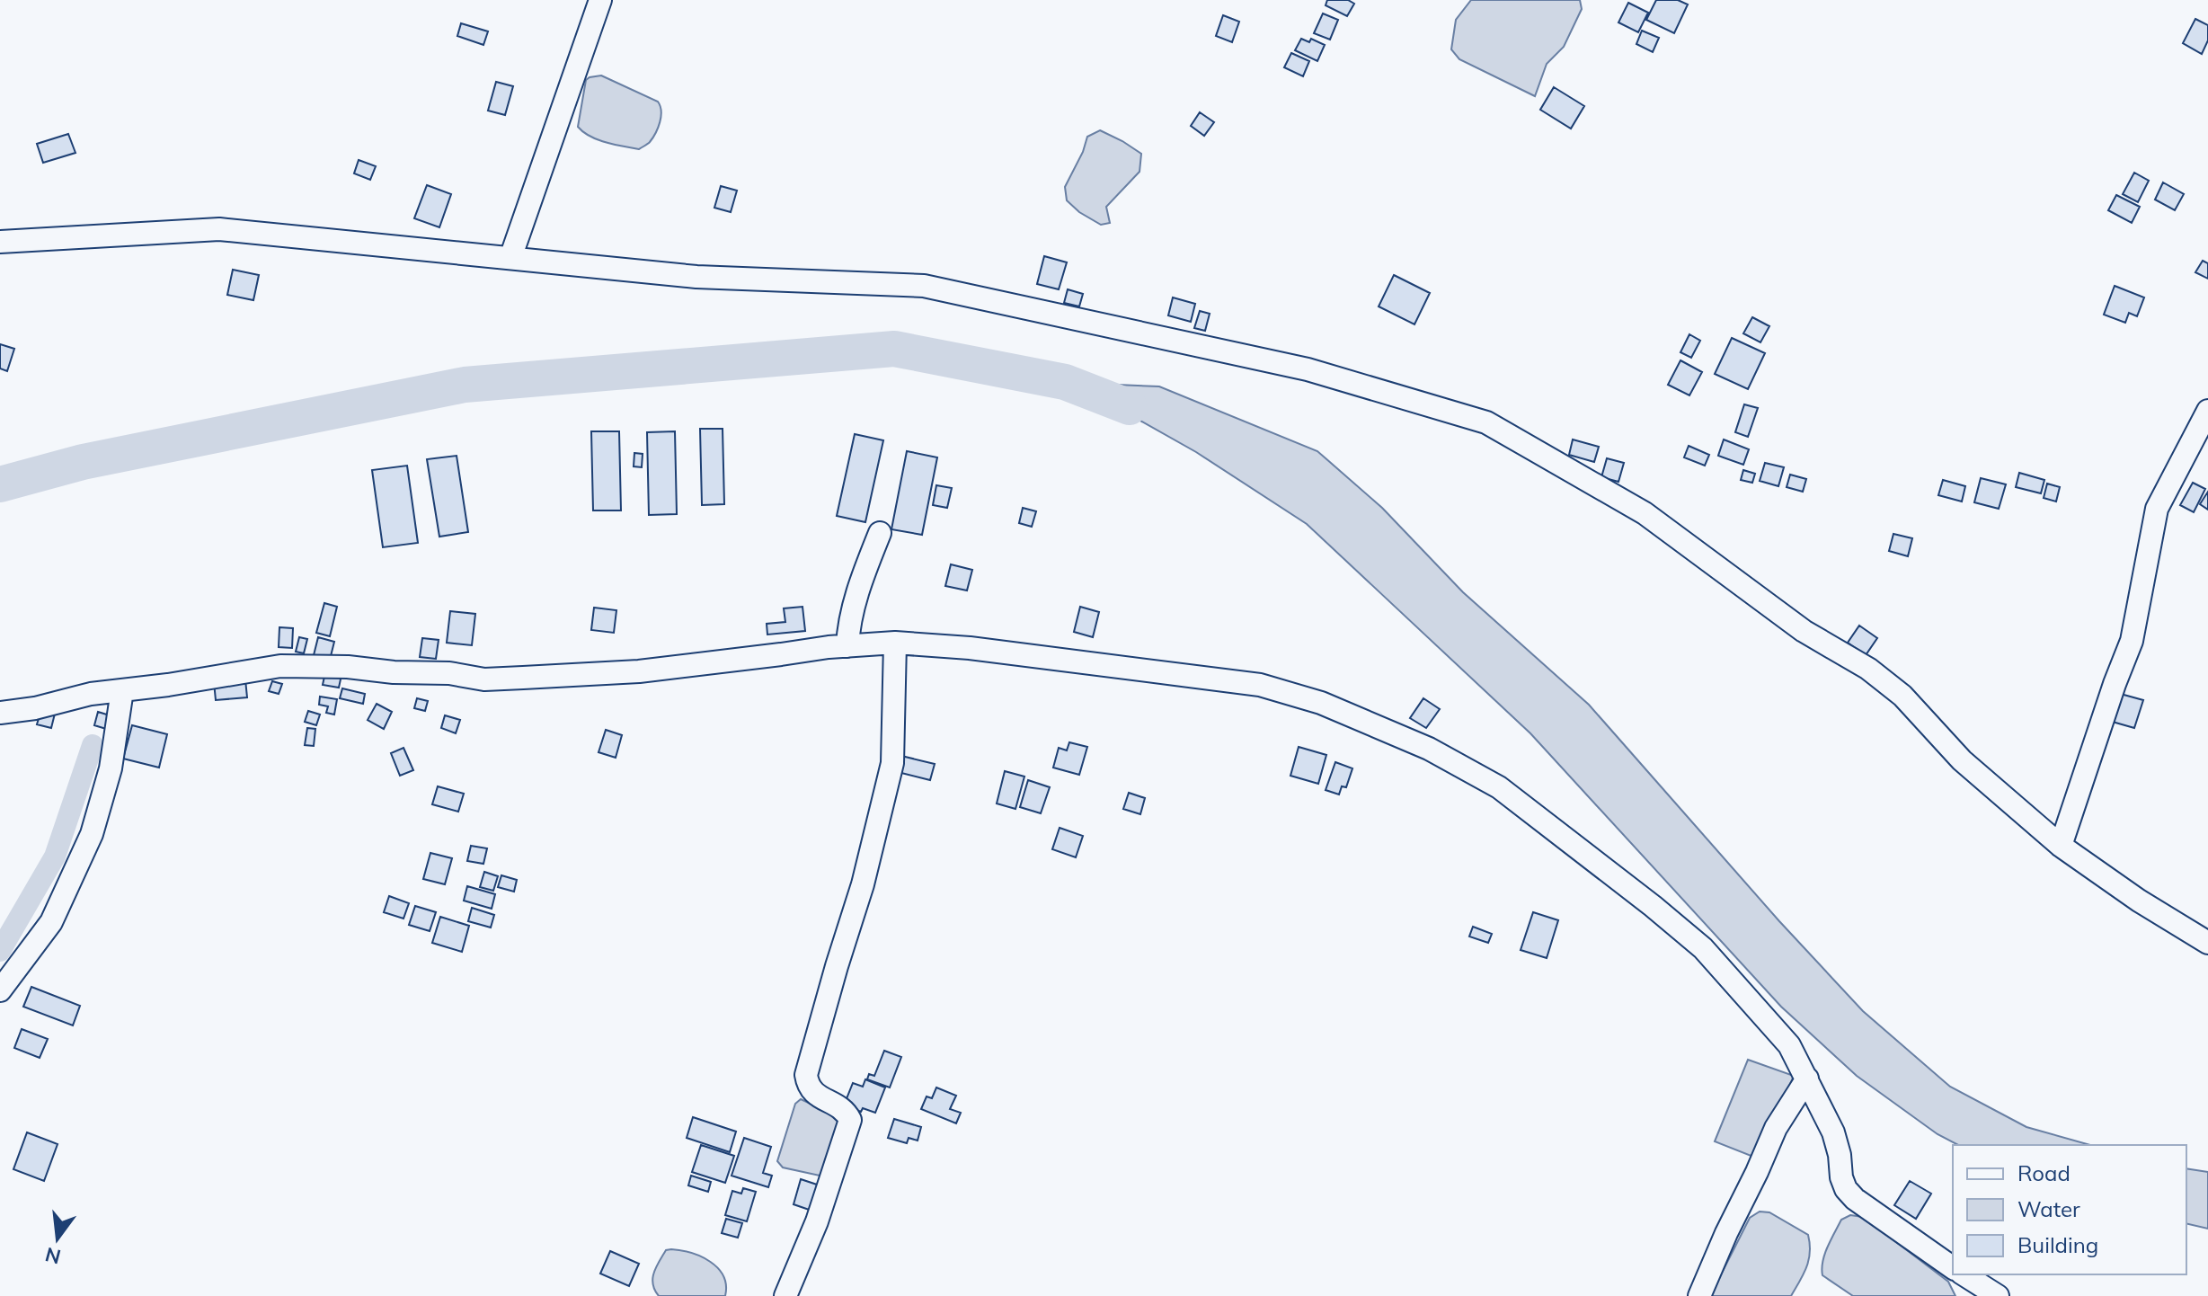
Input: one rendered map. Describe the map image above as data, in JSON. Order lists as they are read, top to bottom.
{
  "legend": ["Road", "Water", "Building"],
  "north": "bottom"
}
